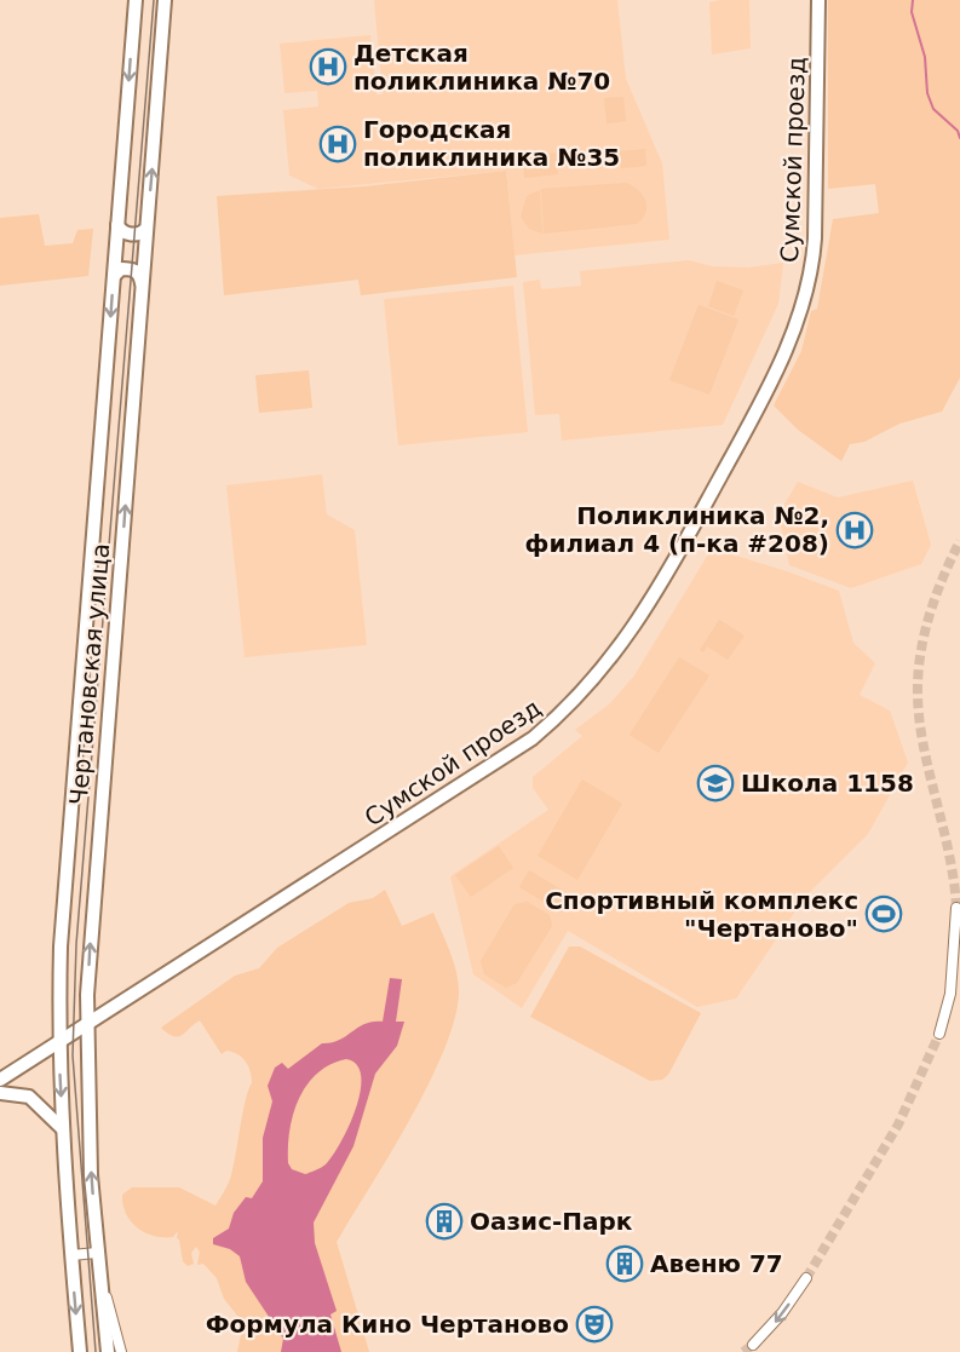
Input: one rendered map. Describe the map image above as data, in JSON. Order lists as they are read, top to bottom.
{
  "streets": {
    "main road": ["Сумской проезд", "Чертановская улица"]
  },
  "crossings": [
    ["Сумской проезд", "Чертановская улица"]
  ],
  "places": {
    "hospital": ["Детская поликлиника №70", "Городская поликлиника №35", "Поликлиника №2, филиал 4 (п-ка #208)"],
    "school or university": ["Школа 1158"],
    "sports": ["Спортивный комплекс \"Чертаново\""],
    "building": ["Оазис-Парк", "Авеню 77"],
    "theatre": ["Формула Кино Чертаново"]
  }
}
